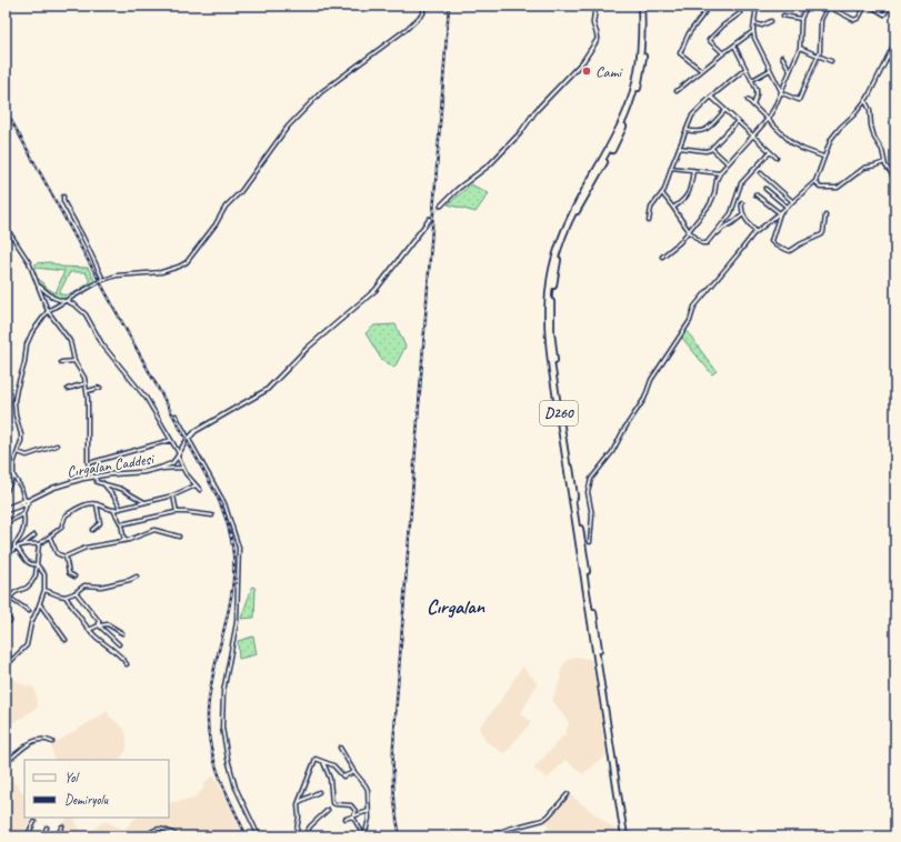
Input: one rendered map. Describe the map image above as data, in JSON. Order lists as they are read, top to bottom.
{
  "streets": {
    "highway": ["D260"],
    "street": ["Cırgalan Caddesi"]
  },
  "districts": ["Cırgalan"],
  "places": ["Cami"],
  "legend": ["Yol", "Demiryolu"]
}
